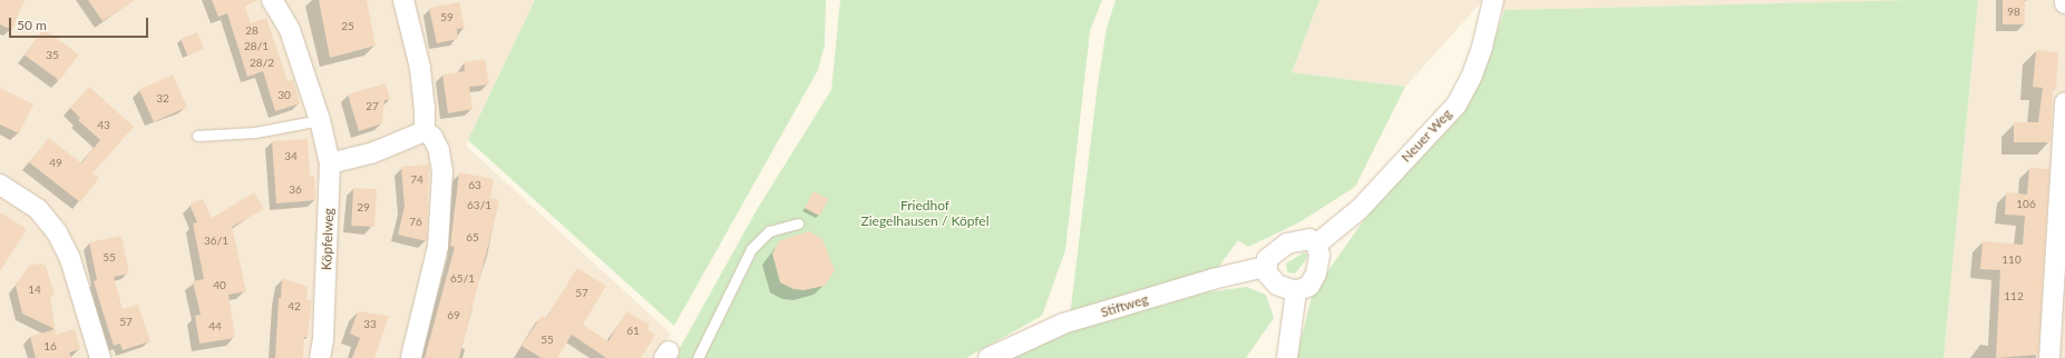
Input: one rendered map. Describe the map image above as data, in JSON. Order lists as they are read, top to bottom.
{
  "streets": {
    "street": ["Neuer Weg", "Köpfelweg", "Stiftweg"]
  },
  "crossings": [
    ["Neuer Weg", "Stiftweg"]
  ],
  "parks": ["Friedhof Ziegelhausen / Köpfel"],
  "house_numbers": [
    "98",
    "59",
    "25",
    "28",
    "28/1",
    "35",
    "28/2",
    "30",
    "32",
    "27",
    "43",
    "34",
    "49",
    "74",
    "63",
    "36",
    "106",
    "63/1",
    "29",
    "76",
    "65",
    "36/1",
    "55",
    "110",
    "65/1",
    "40",
    "14",
    "57",
    "112",
    "42",
    "69",
    "57",
    "33",
    "44",
    "61",
    "55",
    "16"
  ],
  "scale_bar": "50 m"
}
